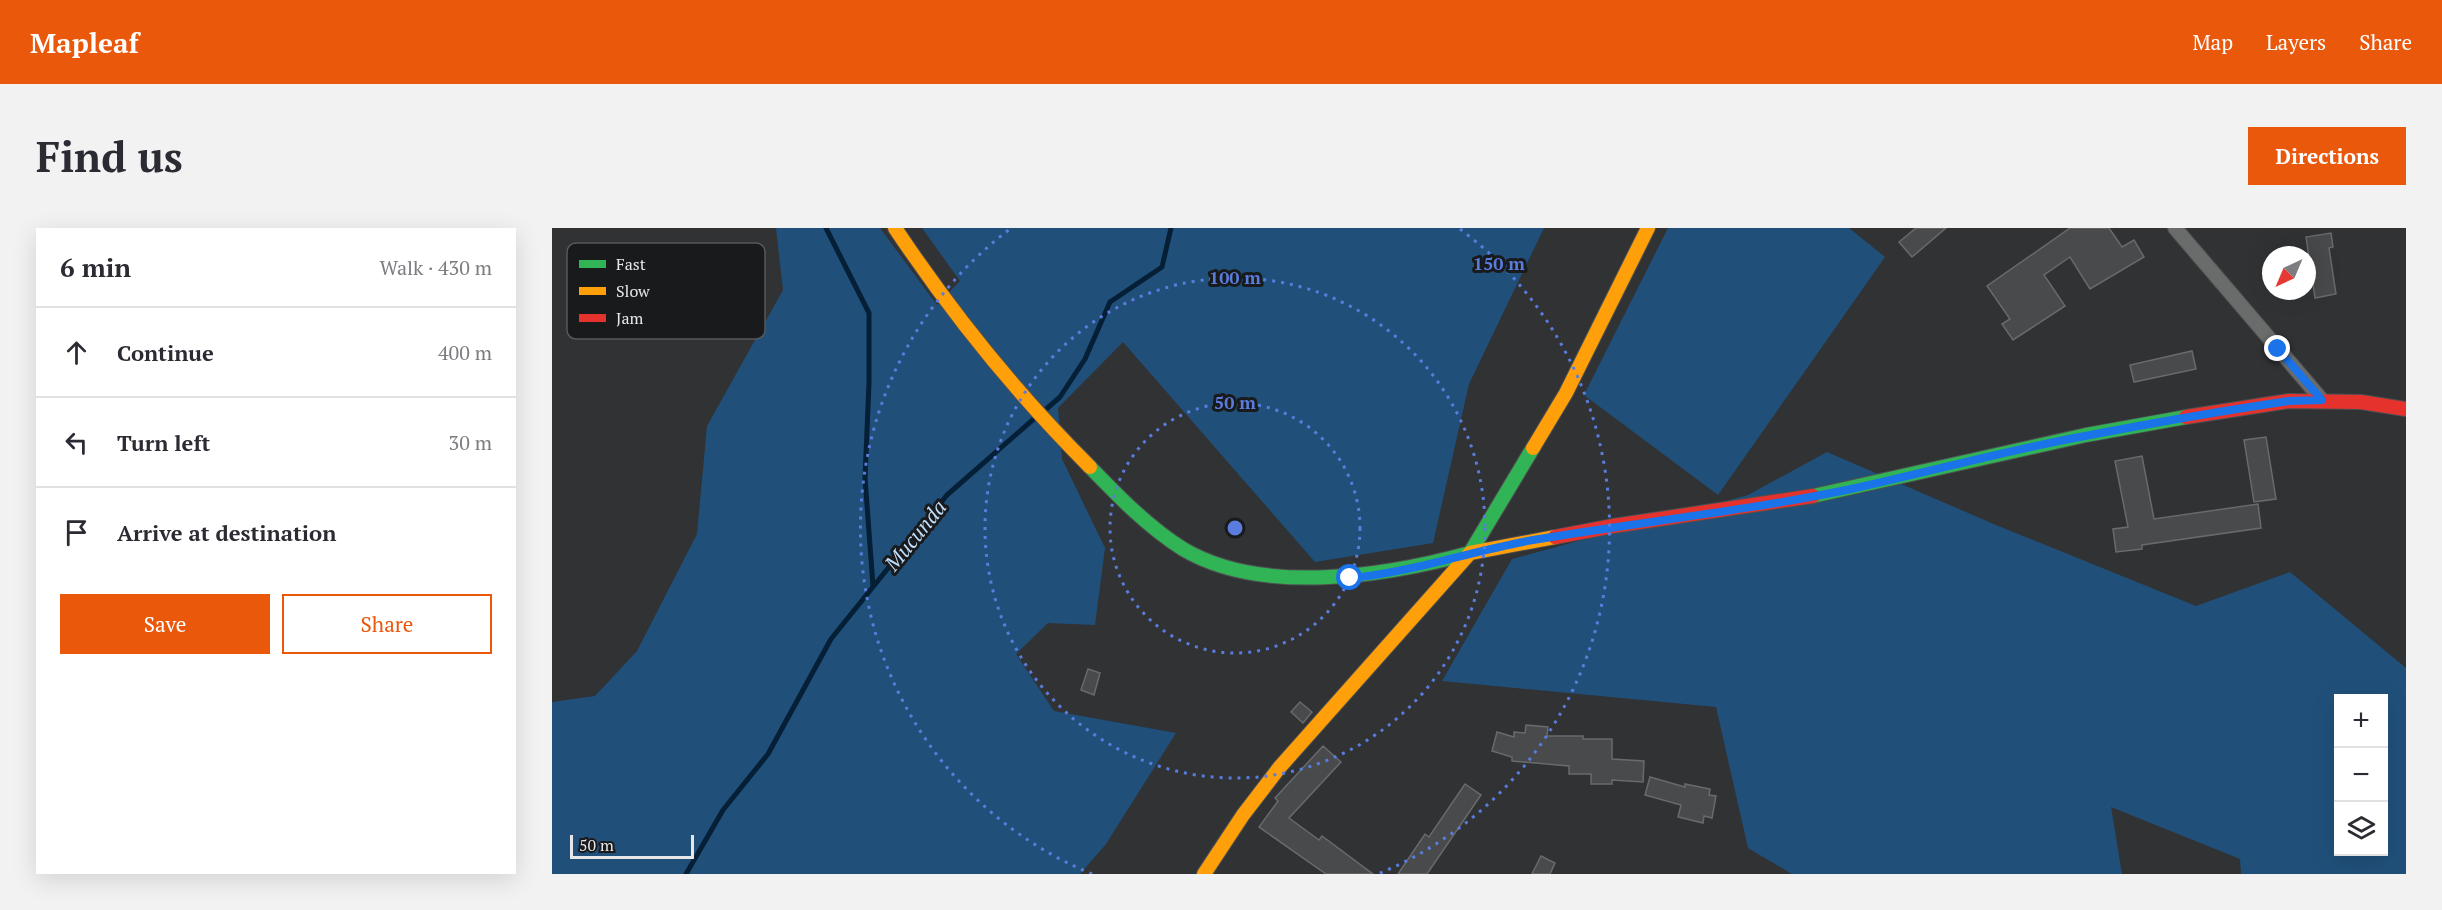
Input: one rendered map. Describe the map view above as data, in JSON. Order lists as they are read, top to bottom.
{
  "water": ["Mucunda"],
  "legend": ["Fast", "Slow", "Jam"],
  "scale_bar": "50 m",
  "north": "bottom left",
  "page": {
    "header": "Mapleaf",
    "nav": ["Map", "Layers", "Share"],
    "buttons": [
      "Directions",
      ["Save", "Share"]
    ],
    "title": "Find us",
    "heading": ["6 min", "Walk · 430 m"],
    "list": [
      ["Continue", "400 m"],
      ["Turn left", "30 m"],
      "Arrive at destination"
    ],
    "map_buttons": ["+", "−"],
    "scale": "50 m"
  },
  "rings": ["150 m", "100 m", "50 m"]
}
